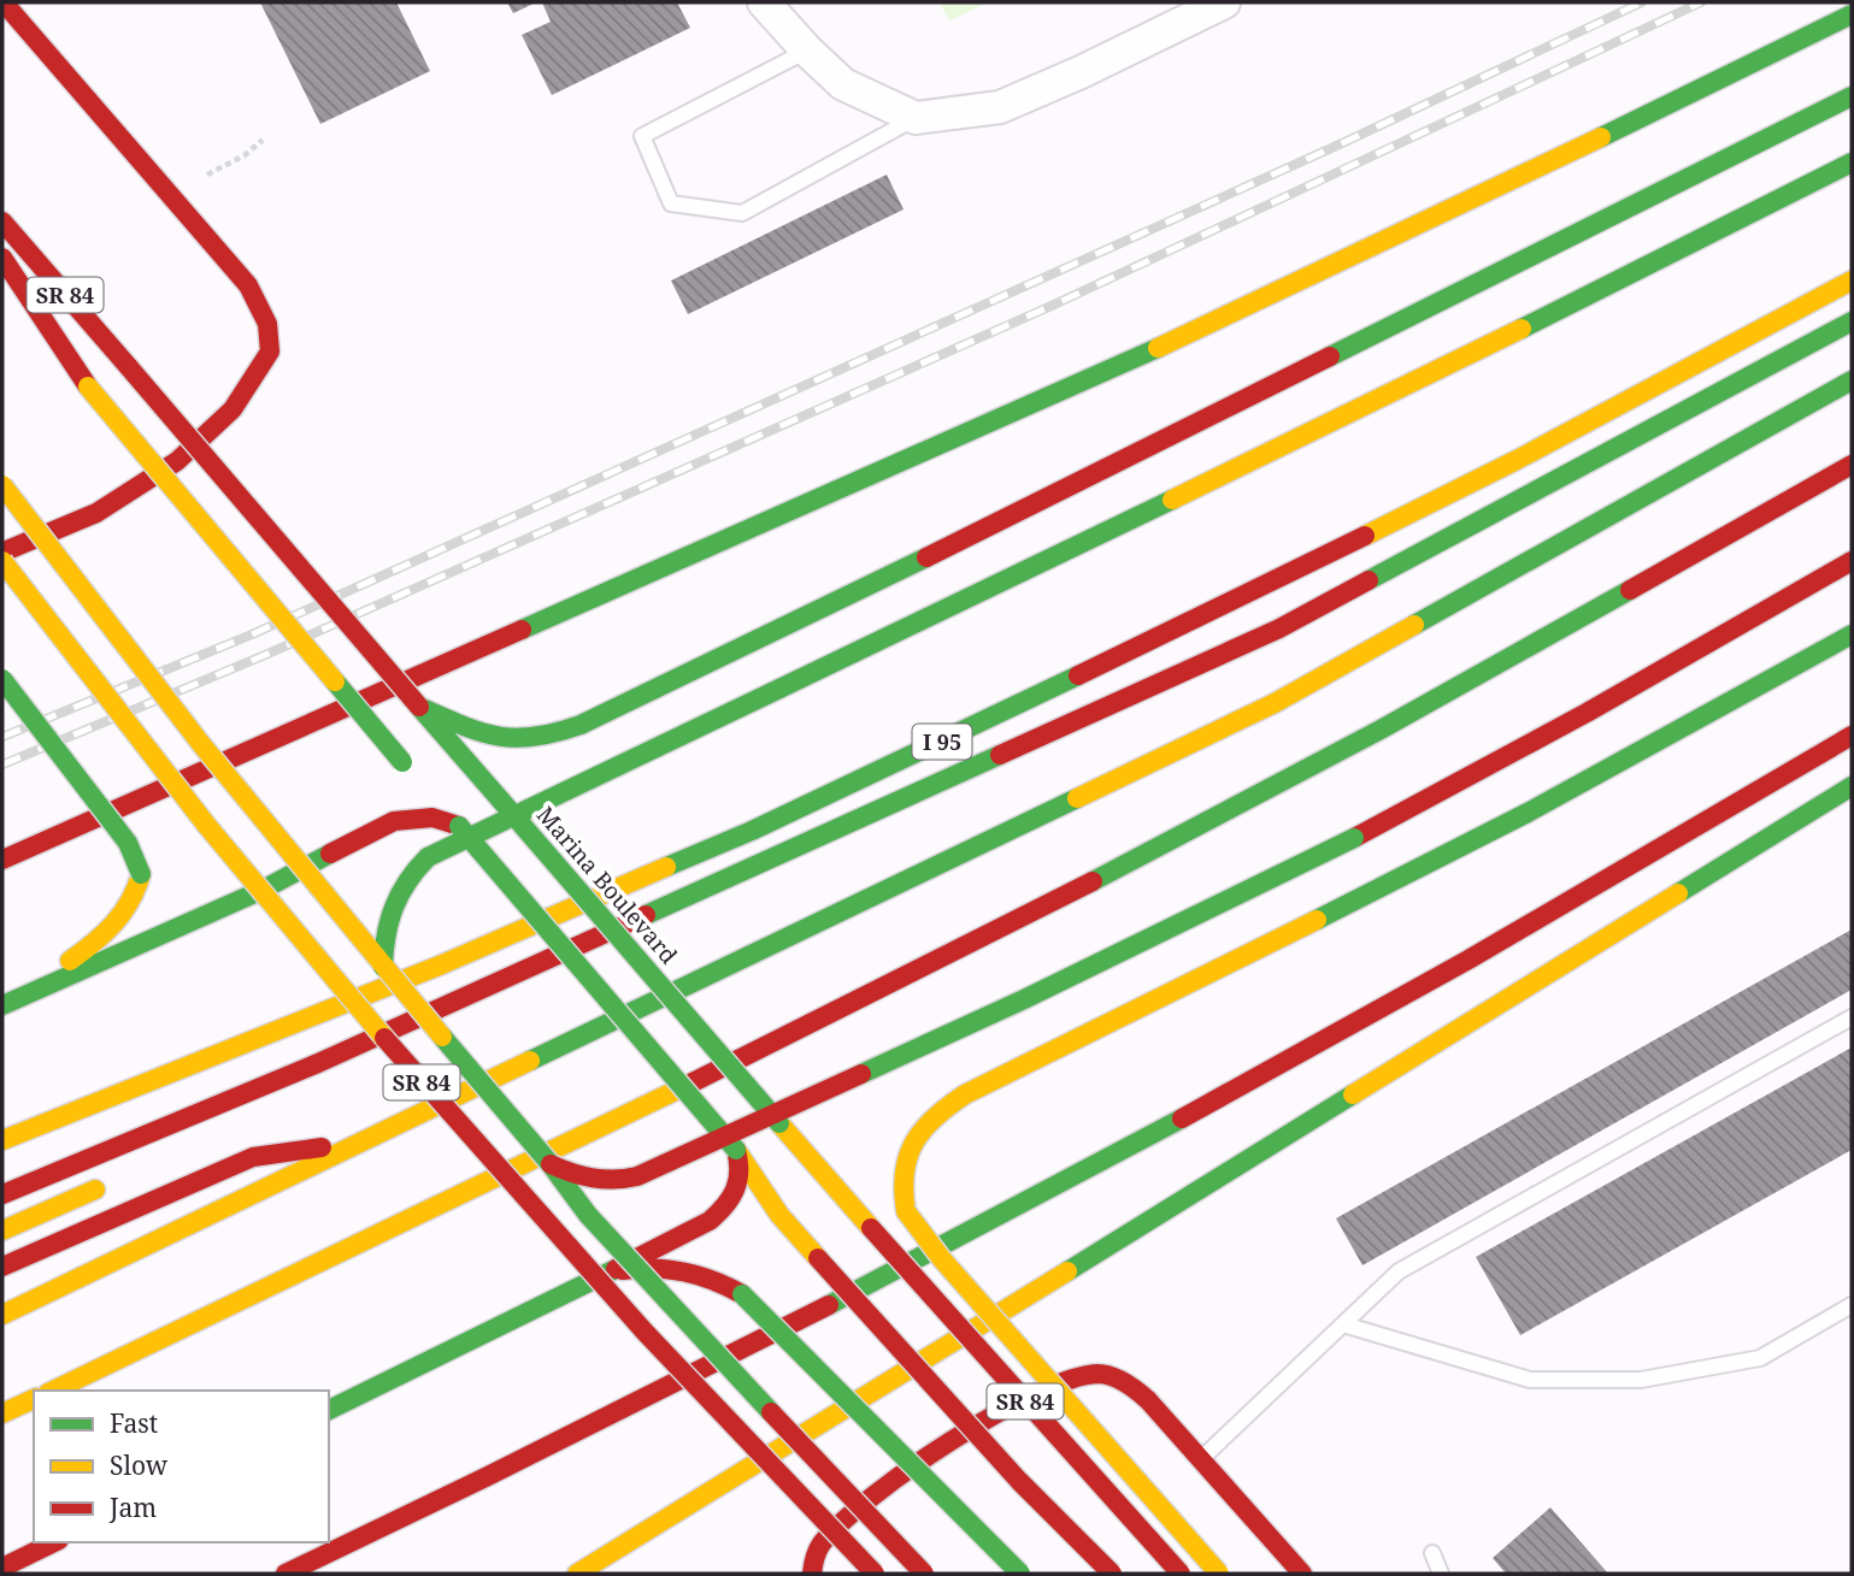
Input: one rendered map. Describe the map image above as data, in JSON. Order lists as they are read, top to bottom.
{
  "streets": {
    "main road": ["SR 84", "I 95", "Marina Boulevard"]
  },
  "legend": ["Fast", "Slow", "Jam"]
}
